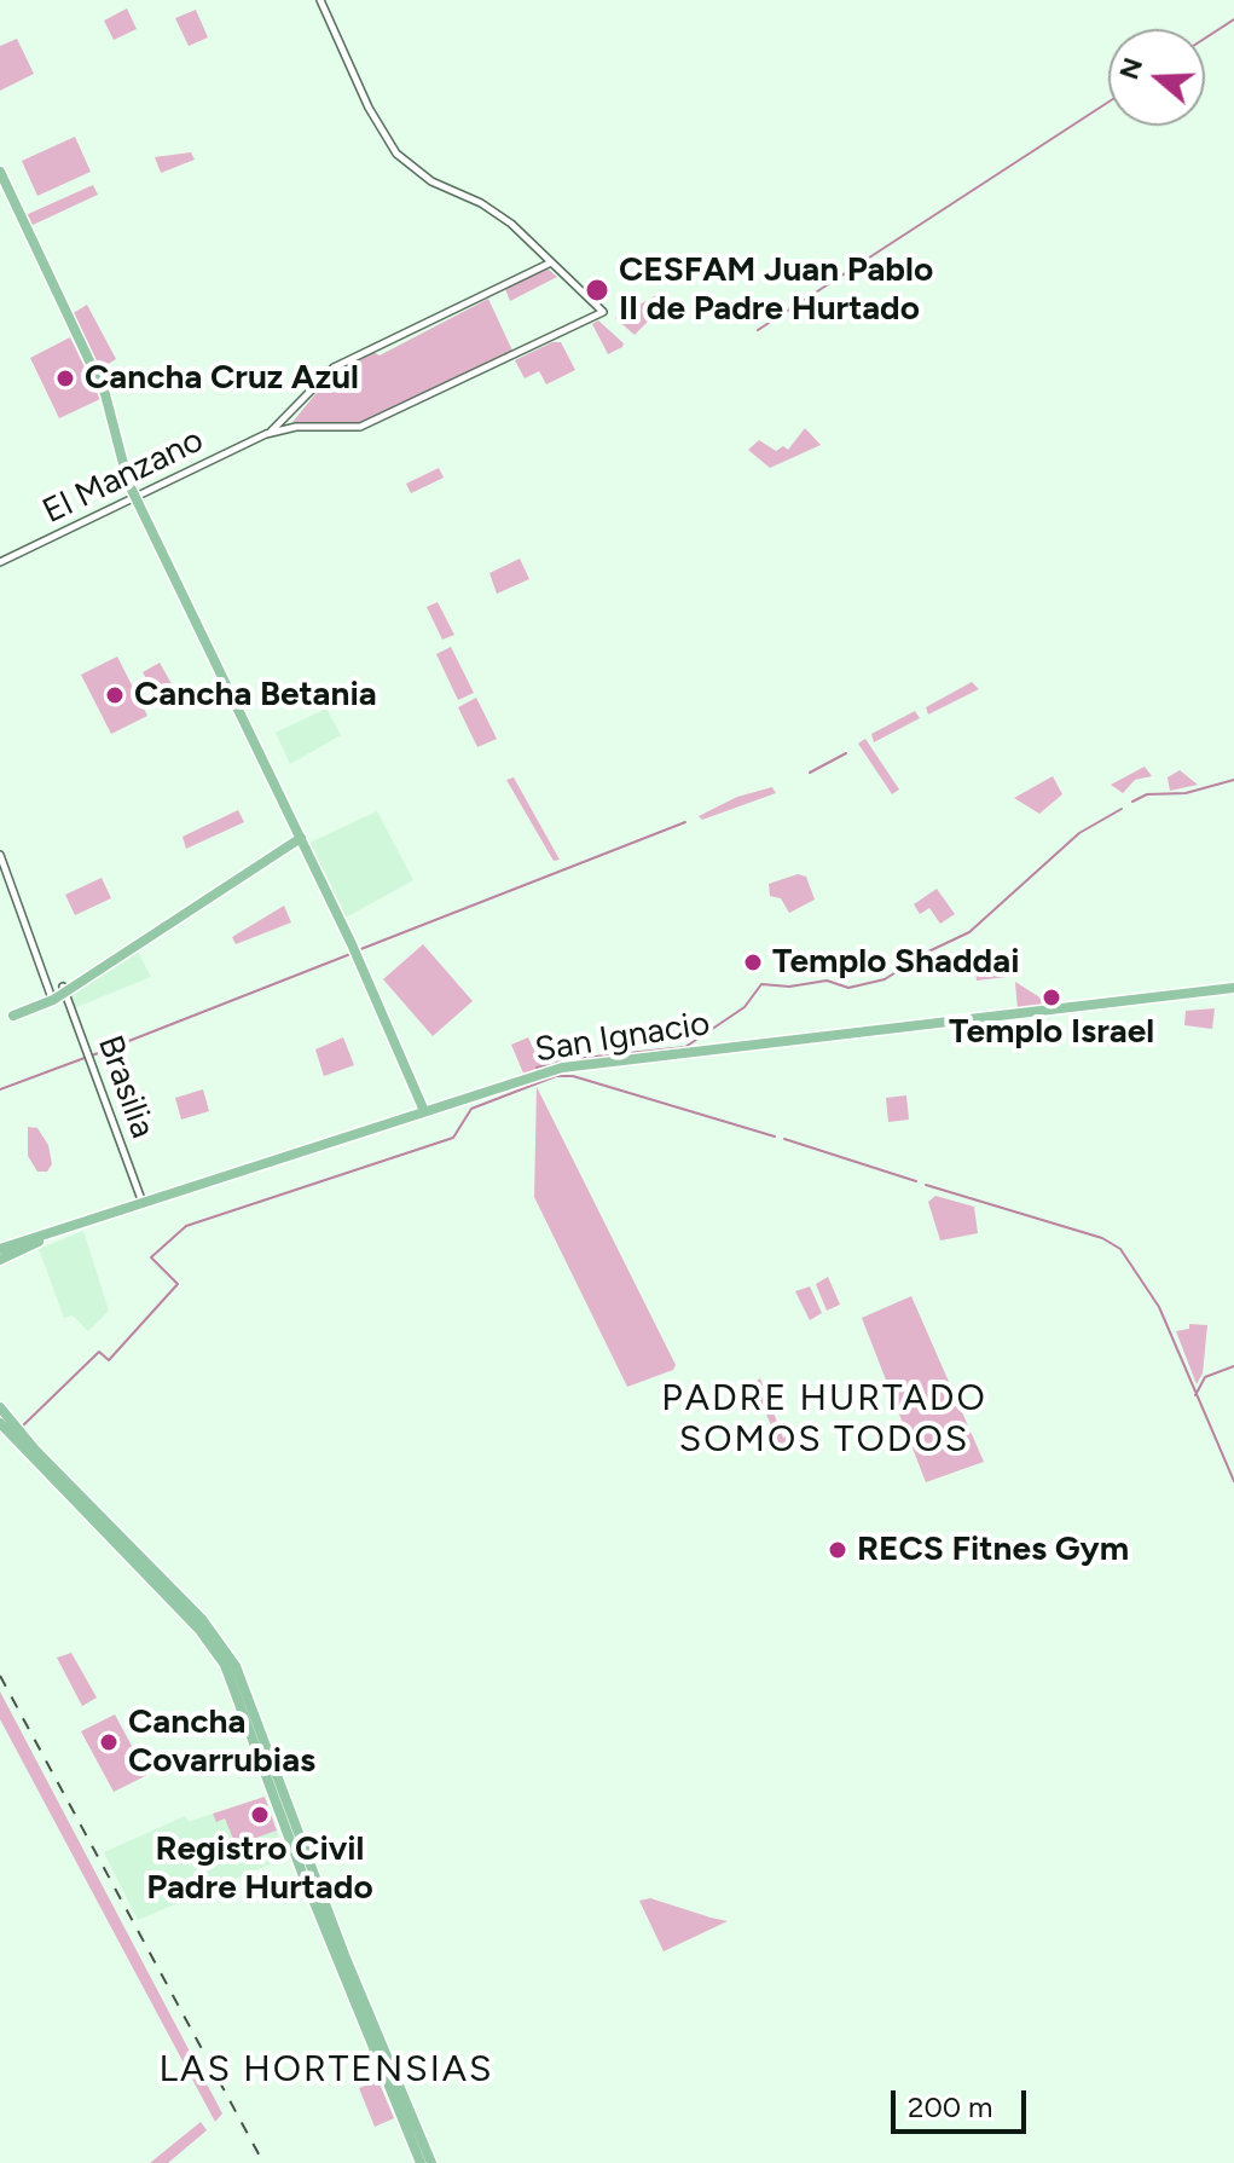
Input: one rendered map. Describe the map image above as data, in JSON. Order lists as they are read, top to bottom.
{
  "streets": {
    "main road": ["San Ignacio"],
    "street": ["El Manzano", "Brasilia"]
  },
  "crossings": [
    ["San Ignacio", "Brasilia"]
  ],
  "districts": ["PADRE HURTADO SOMOS TODOS", "LAS HORTENSIAS"],
  "places": [
    "CESFAM Juan Pablo II de Padre Hurtado",
    "Cancha Cruz Azul",
    "Cancha Betania",
    "Templo Shaddai",
    "Templo Israel",
    "RECS Fitnes Gym",
    "Cancha Covarrubias",
    "Registro Civil Padre Hurtado"
  ],
  "scale_bar": "200 m",
  "north": "left"
}
